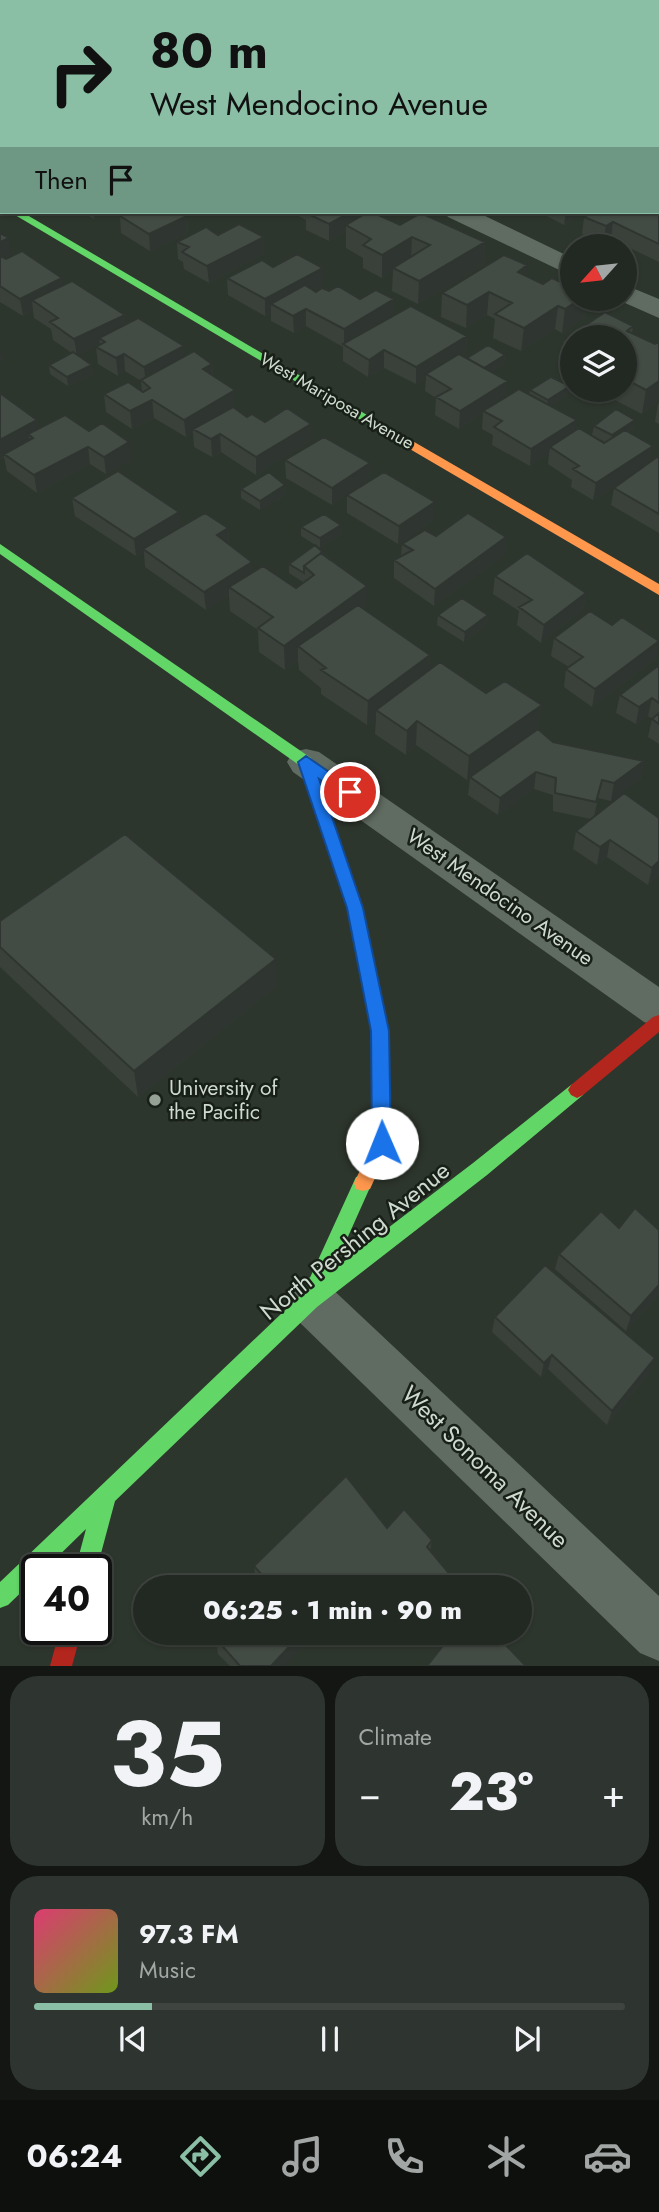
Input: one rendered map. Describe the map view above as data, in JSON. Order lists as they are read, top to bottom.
{
  "streets": {
    "street": [
      "West Mariposa Avenue",
      "West Mendocino Avenue",
      "North Pershing Avenue",
      "West Sonoma Avenue"
    ]
  },
  "crossings": [
    ["North Pershing Avenue", "West Sonoma Avenue"]
  ],
  "places": ["University of the Pacific"],
  "north": "bottom left",
  "page": {
    "turn": ["80 m", "West Mendocino Avenue"],
    "then": "Then",
    "limit": "40",
    "trip": "06:25 · 1 min · 90 m",
    "tile": [
      ["35", "km/h"],
      "Climate"
    ],
    "heat": ["−", "23°", "+"],
    "song": ["97.3 FM", "Music"],
    "tabs": "06:24"
  }
}
